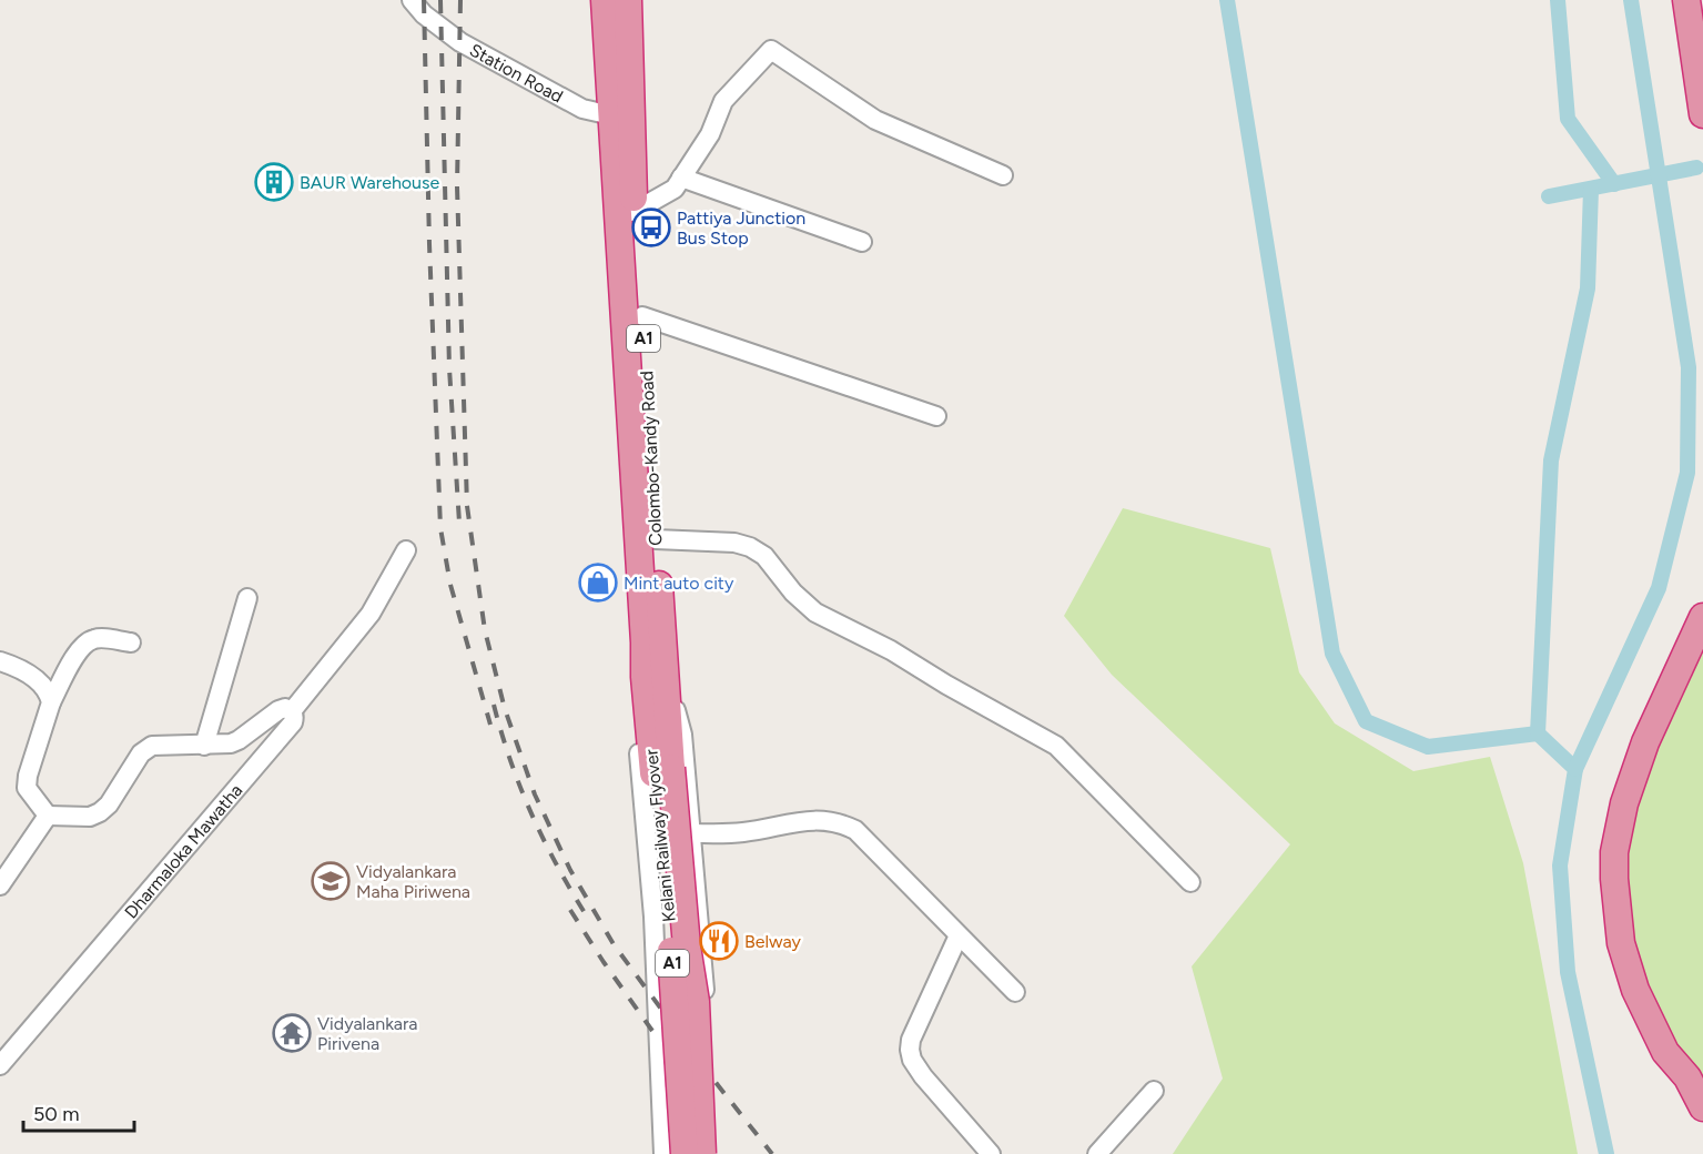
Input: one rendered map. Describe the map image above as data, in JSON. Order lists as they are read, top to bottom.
{
  "streets": {
    "highway": ["A1", "Colombo-Kandy Road", "Kelani Railway Flyover"],
    "street": ["Station Road", "Dharmaloka Mawatha"]
  },
  "crossings": [
    ["Station Road", "Colombo-Kandy Road"],
    ["Colombo-Kandy Road", "Kelani Railway Flyover"]
  ],
  "places": {
    "building": ["BAUR Warehouse"],
    "bus stop": ["Pattiya Junction Bus Stop"],
    "shop": ["Mint auto city"],
    "school or university": ["Vidyalankara Maha Piriwena"],
    "restaurant": ["Belway"],
    "temple": ["Vidyalankara Pirivena"]
  },
  "scale_bar": "50 m"
}
